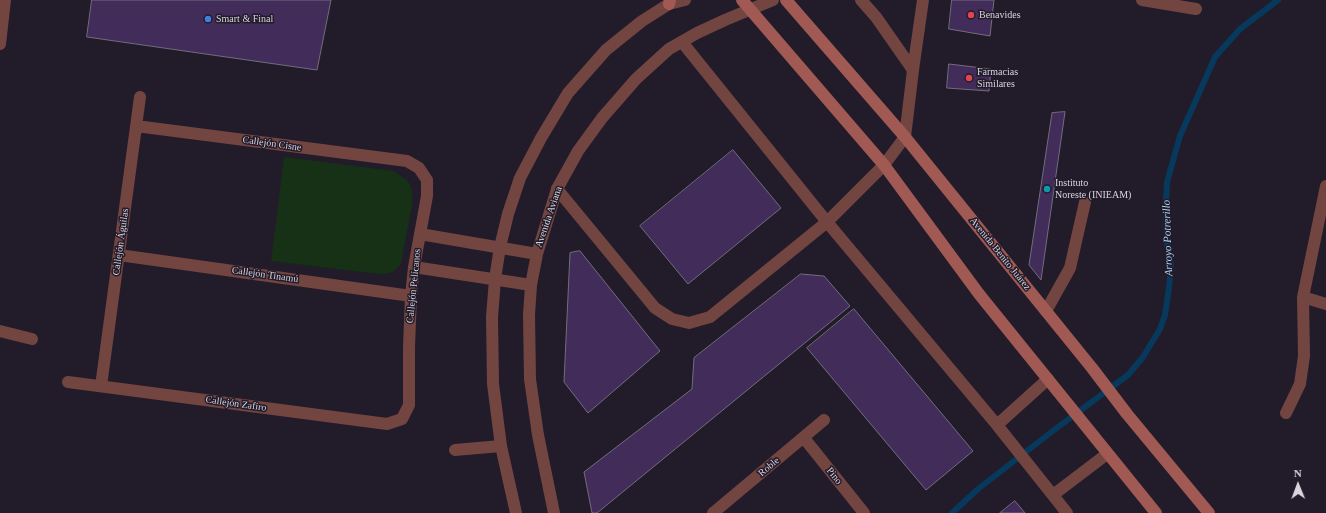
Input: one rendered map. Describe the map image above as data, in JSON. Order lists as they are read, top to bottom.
{
  "streets": {
    "street": [
      "Callejón Cisne",
      "Avenida Aviana",
      "Callejón Águilas",
      "Avenida Benito Juárez",
      "Callejón Tinamú",
      "Callejón Pelícanos",
      "Callejón Zafiro",
      "Roble",
      "Pino"
    ]
  },
  "crossings": [
    ["Callejón Cisne", "Callejón Águilas"],
    ["Callejón Cisne", "Callejón Pelícanos"],
    ["Callejón Águilas", "Callejón Tinamú"],
    ["Callejón Águilas", "Callejón Zafiro"],
    ["Callejón Tinamú", "Callejón Pelícanos"],
    ["Callejón Pelícanos", "Callejón Zafiro"],
    ["Roble", "Pino"]
  ],
  "water": ["Arroyo Potrerillo"],
  "places": [
    "Benavides",
    "Smart & Final",
    "Farmacias Similares",
    "Instituto Noreste (INIEAM)"
  ],
  "north": "top"
}
